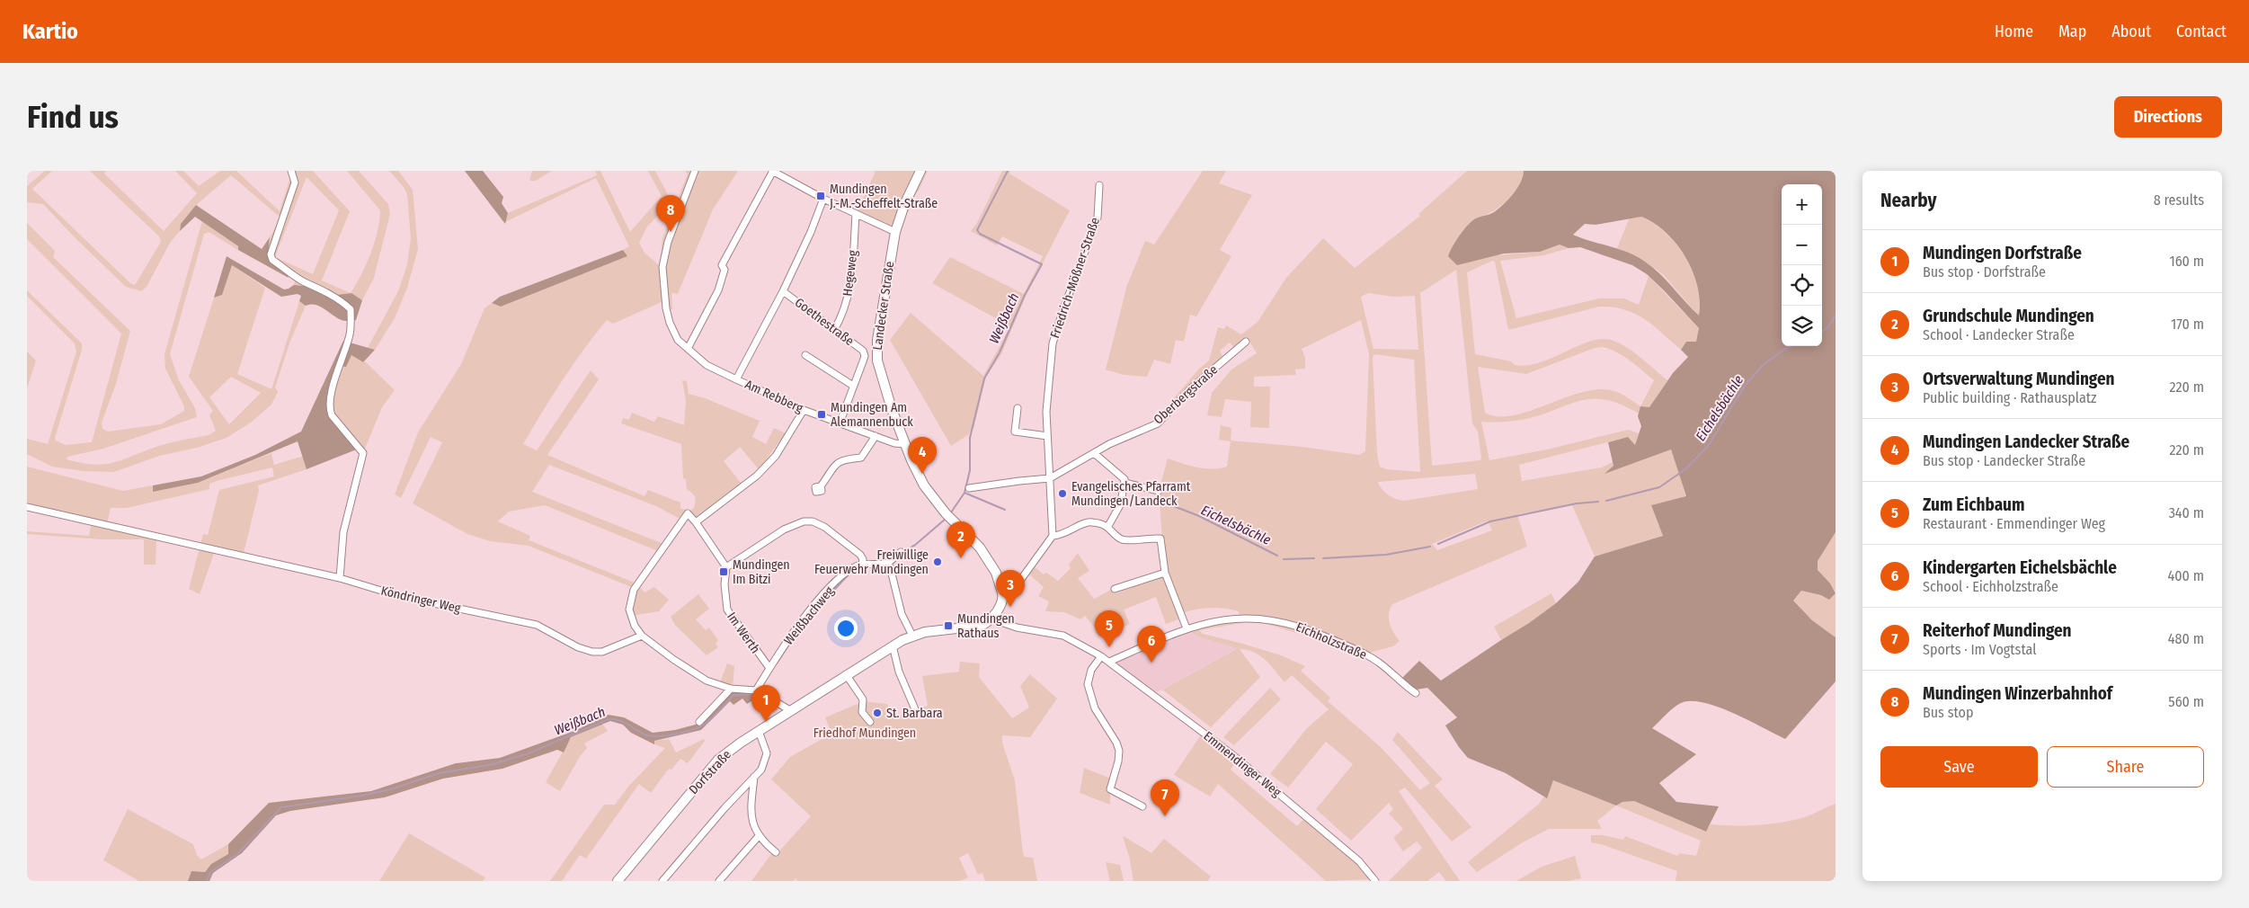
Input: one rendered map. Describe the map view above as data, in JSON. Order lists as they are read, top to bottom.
{
  "streets": {
    "street": [
      "Hegeweg",
      "Friedrich-Mößner-Straße",
      "Landecker Straße",
      "Goethestraße",
      "Oberbergstraße",
      "Am Rebberg",
      "Köndringer Weg",
      "Weißbachweg",
      "Im Werth",
      "Eichholzstraße",
      "Emmendinger Weg",
      "Dorfstraße"
    ]
  },
  "crossings": [
    ["Hegeweg", "Goethestraße"],
    ["Friedrich-Mößner-Straße", "Oberbergstraße"],
    ["Landecker Straße", "Am Rebberg"],
    ["Goethestraße", "Am Rebberg"],
    ["Weißbachweg", "Im Werth"],
    ["Eichholzstraße", "Emmendinger Weg"]
  ],
  "water": ["Weißbach", "Eichelsbächle"],
  "parks": ["Friedhof Mundingen"],
  "places": {
    "transit": [
      "Mundingen J.-M.-Scheffelt-Straße",
      "Mundingen Am Alemannenbuck",
      "Mundingen Im Bitzi",
      "Mundingen Rathaus"
    ],
    "other": ["Evangelisches Pfarramt Mundingen/Landeck", "Freiwillige Feuerwehr Mundingen", "St. Barbara"]
  },
  "page": {
    "header": "Kartio",
    "nav": [
      "Home",
      "Map",
      "About",
      "Contact"
    ],
    "buttons": [
      "Directions",
      ["Save", "Share"]
    ],
    "title": "Find us",
    "heading": ["Nearby", "8 results"],
    "map_buttons": ["+", "−"],
    "pins": [
      "8",
      "4",
      "2",
      "3",
      "5",
      "6",
      "1",
      "7"
    ],
    "list": [
      {
        "mark": "1",
        "name": "Mundingen Dorfstraße",
        "note": "Bus stop · Dorfstraße",
        "value": "160 m"
      },
      {
        "mark": "2",
        "name": "Grundschule Mundingen",
        "note": "School · Landecker Straße",
        "value": "170 m"
      },
      {
        "mark": "3",
        "name": "Ortsverwaltung Mundingen",
        "note": "Public building · Rathausplatz",
        "value": "220 m"
      },
      {
        "mark": "4",
        "name": "Mundingen Landecker Straße",
        "note": "Bus stop · Landecker Straße",
        "value": "220 m"
      },
      {
        "mark": "5",
        "name": "Zum Eichbaum",
        "note": "Restaurant · Emmendinger Weg",
        "value": "340 m"
      },
      {
        "mark": "6",
        "name": "Kindergarten Eichelsbächle",
        "note": "School · Eichholzstraße",
        "value": "400 m"
      },
      {
        "mark": "7",
        "name": "Reiterhof Mundingen",
        "note": "Sports · Im Vogtstal",
        "value": "480 m"
      },
      {
        "mark": "8",
        "name": "Mundingen Winzerbahnhof",
        "note": "Bus stop",
        "value": "560 m"
      }
    ]
  }
}
